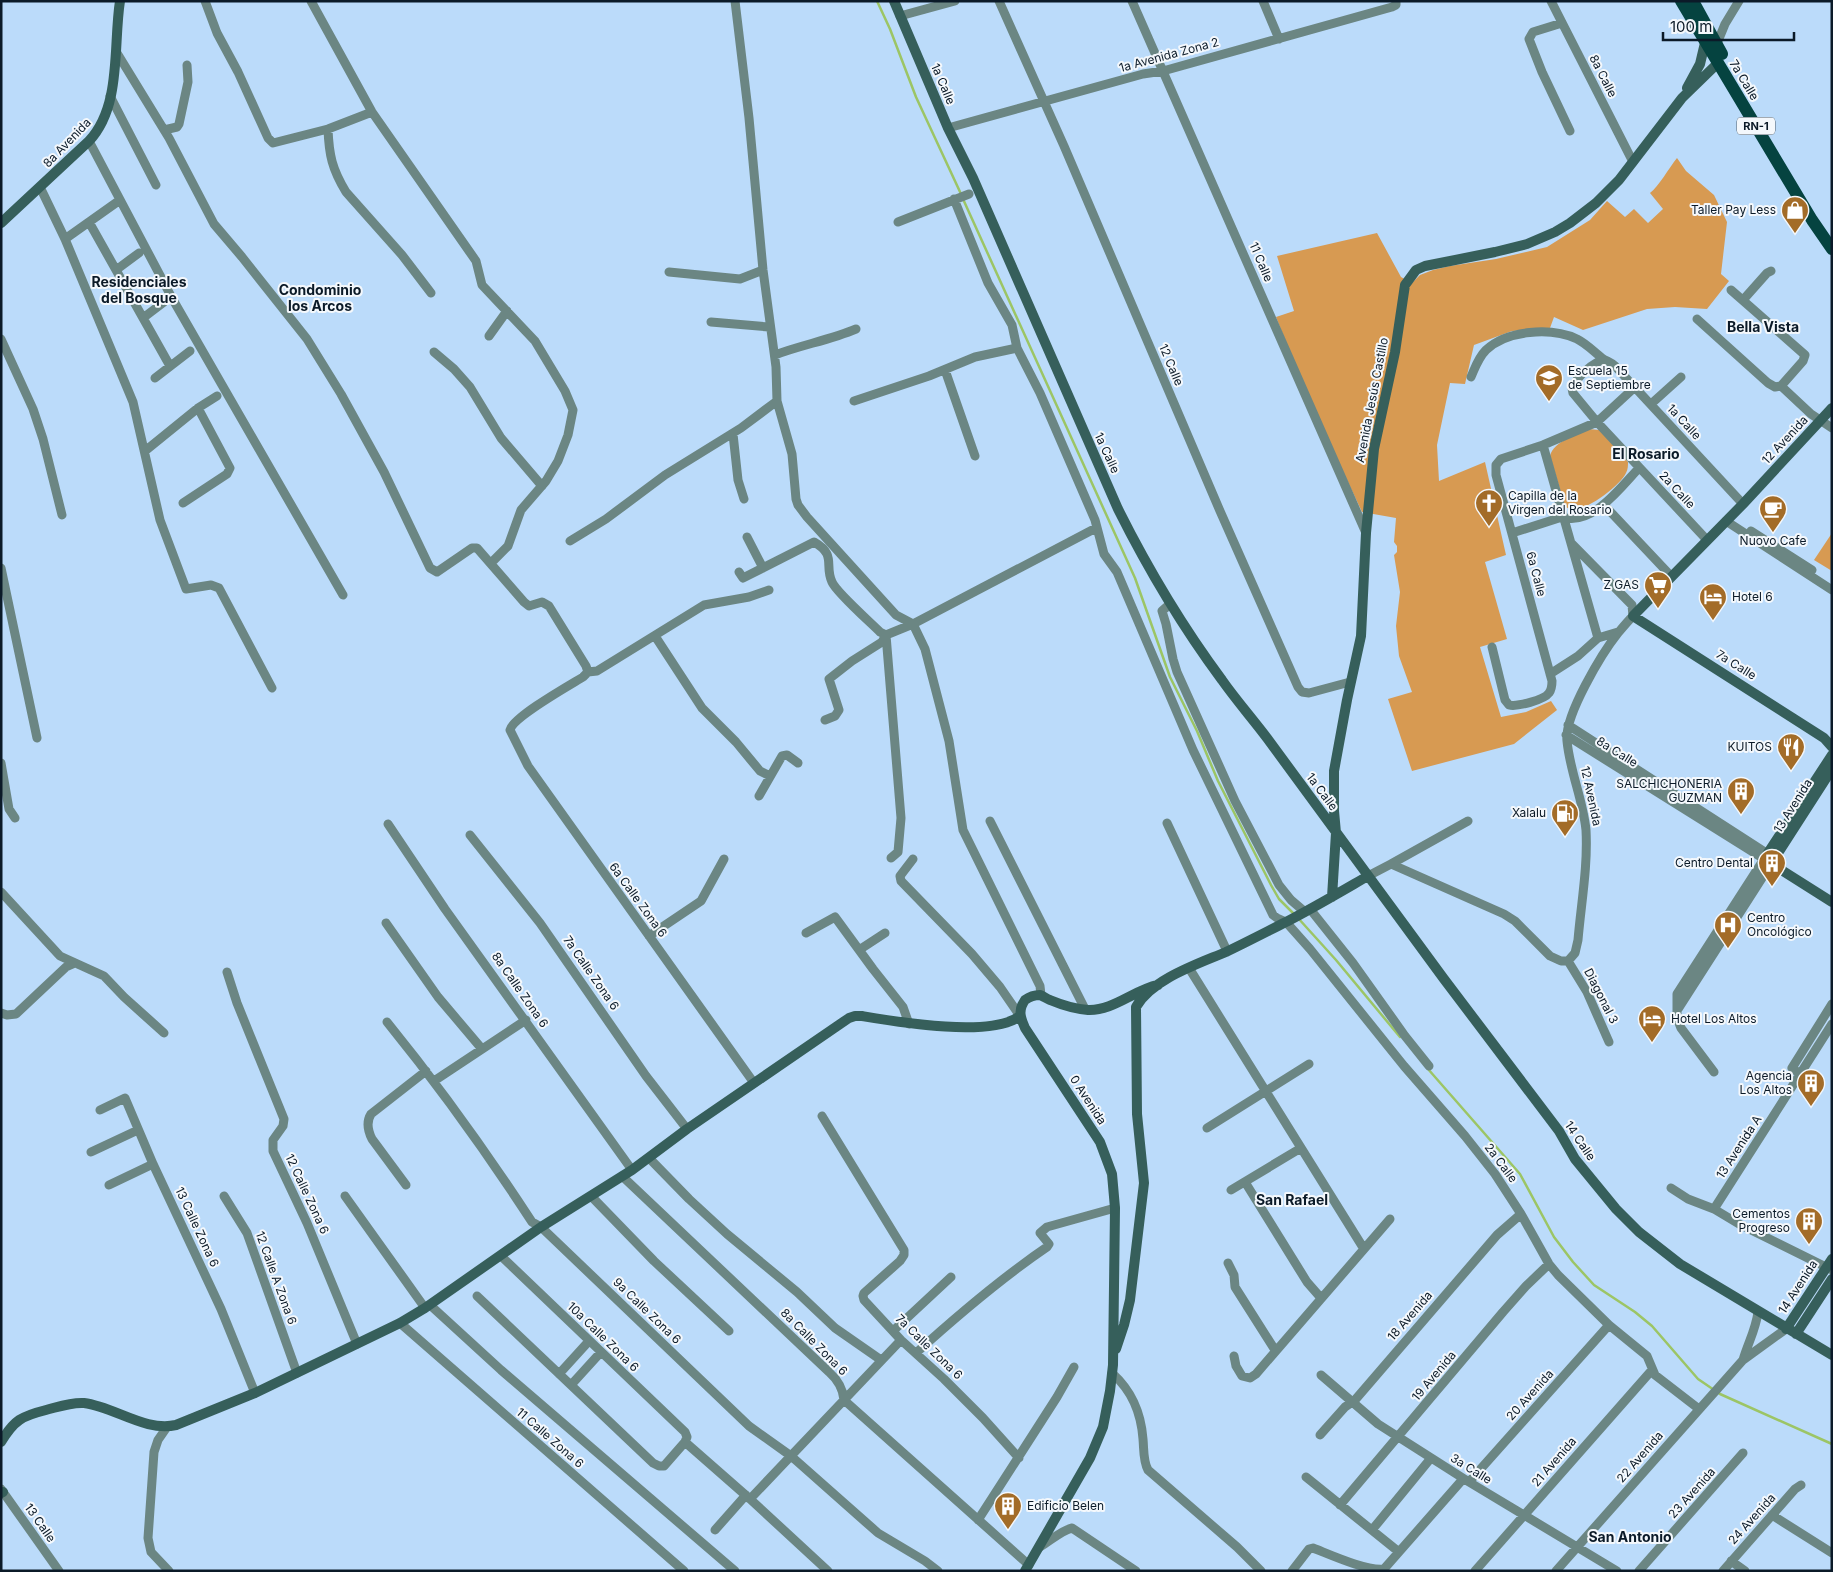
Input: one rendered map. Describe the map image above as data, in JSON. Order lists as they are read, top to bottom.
{
  "streets": {
    "main road": ["7a Calle", "RN-1"],
    "street": [
      "1a Avenida Zona 2",
      "8a Calle",
      "1a Calle",
      "8a Avenida",
      "11 Calle",
      "12 Calle",
      "Avenida Jesús Castillo",
      "12 Avenida",
      "2a Calle",
      "6a Calle",
      "13 Avenida",
      "6a Calle Zona 6",
      "7a Calle Zona 6",
      "8a Calle Zona 6",
      "Diagonal 3",
      "0 Avenida",
      "14 Calle",
      "13 Avenida A",
      "12 Calle Zona 6",
      "13 Calle Zona 6",
      "12 Calle A Zona 6",
      "14 Avenida",
      "9a Calle Zona 6",
      "18 Avenida",
      "10a Calle Zona 6",
      "19 Avenida",
      "20 Avenida",
      "11 Calle Zona 6",
      "22 Avenida",
      "21 Avenida",
      "3a Calle",
      "23 Avenida",
      "24 Avenida",
      "13 Calle"
    ]
  },
  "crossings": [
    ["1a Avenida Zona 2", "1a Calle"],
    ["1a Avenida Zona 2", "11 Calle"],
    ["1a Avenida Zona 2", "12 Calle"],
    ["8a Calle", "Avenida Jesús Castillo"],
    ["8a Calle", "12 Avenida"],
    ["8a Calle", "13 Avenida"],
    ["7a Calle", "Avenida Jesús Castillo"],
    ["7a Calle", "12 Avenida"],
    ["1a Calle", "Avenida Jesús Castillo"],
    ["1a Calle", "12 Avenida"],
    ["1a Calle", "2a Calle"],
    ["1a Calle", "14 Calle"],
    ["11 Calle", "Avenida Jesús Castillo"],
    ["12 Calle", "Avenida Jesús Castillo"],
    ["12 Avenida", "2a Calle"],
    ["12 Avenida", "Diagonal 3"],
    ["2a Calle", "0 Avenida"],
    ["2a Calle", "18 Avenida"],
    ["2a Calle", "19 Avenida"],
    ["2a Calle", "20 Avenida"],
    ["2a Calle", "22 Avenida"],
    ["2a Calle", "21 Avenida"],
    ["8a Calle Zona 6", "0 Avenida"],
    ["14 Calle", "14 Avenida"],
    ["14 Calle", "22 Avenida"],
    ["14 Avenida", "22 Avenida"],
    ["18 Avenida", "3a Calle"],
    ["19 Avenida", "3a Calle"],
    ["20 Avenida", "3a Calle"],
    ["22 Avenida", "3a Calle"],
    ["21 Avenida", "3a Calle"]
  ],
  "districts": [
    "Residenciales del Bosque",
    "Condominio los Arcos",
    "Bella Vista",
    "El Rosario",
    "San Rafael",
    "San Antonio"
  ],
  "places": {
    "shop": ["Taller Pay Less"],
    "school or university": ["Escuela 15 de Septiembre"],
    "church": ["Capilla de la Virgen del Rosario"],
    "cafe": ["Nuovo Cafe"],
    "supermarket": ["Z GAS"],
    "hotel": ["Hotel 6", "Hotel Los Altos"],
    "restaurant": ["KUITOS"],
    "building": [
      "SALCHICHONERIA GUZMAN",
      "Centro Dental",
      "Agencia Los Altos",
      "Cementos Progreso",
      "Edificio Belen"
    ],
    "fuel station": ["Xalalu"],
    "hospital": ["Centro Oncológico"]
  },
  "scale_bar": "100 m"
}
